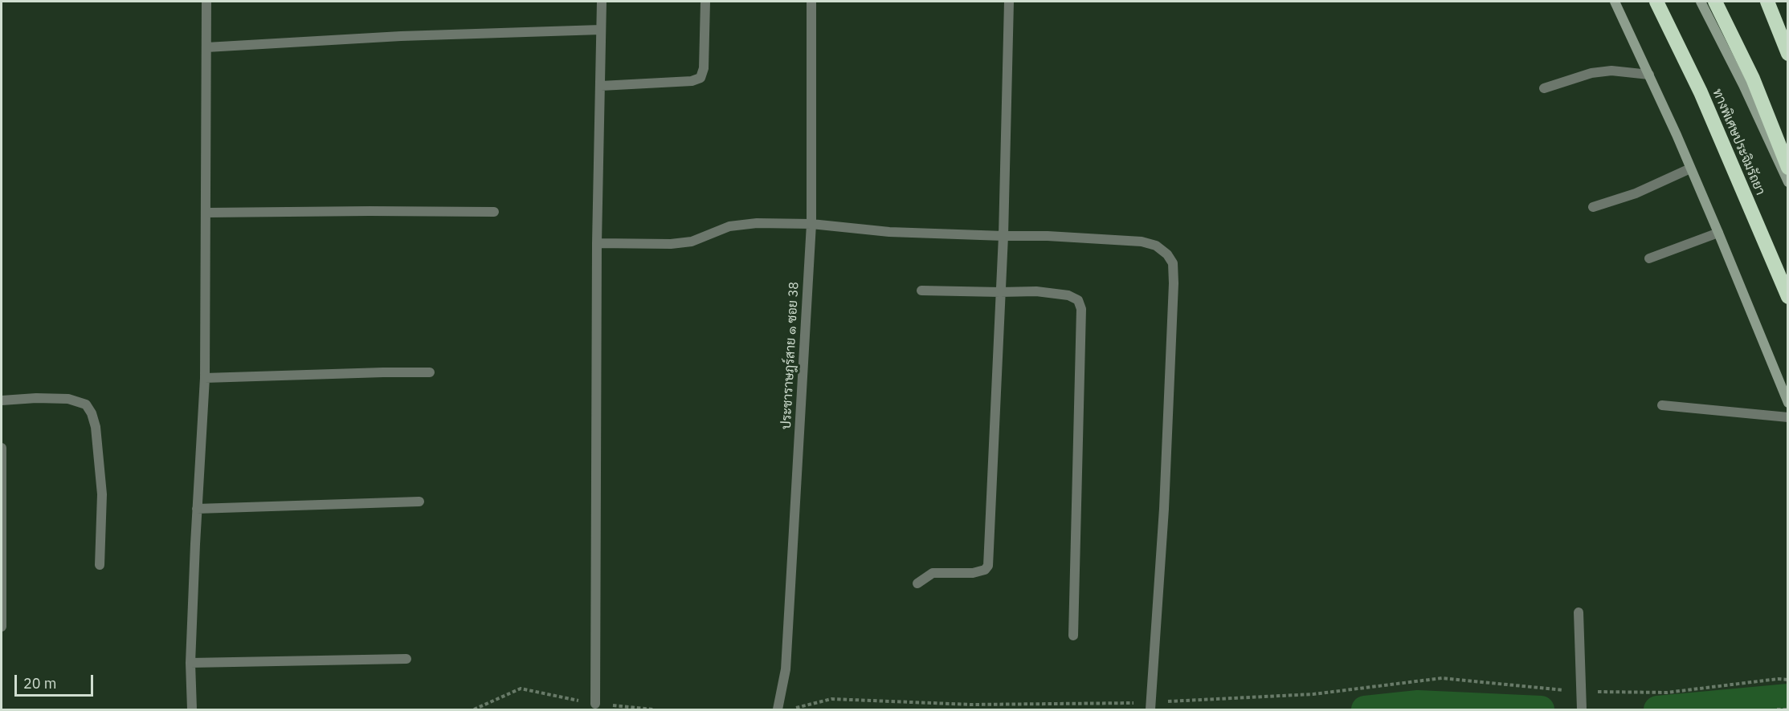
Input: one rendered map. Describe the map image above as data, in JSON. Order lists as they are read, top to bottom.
{
  "streets": {
    "highway": ["ทางพิเศษประจิมรัถยา"],
    "street": ["ประชาราษฎร์สาย ๑ ซอย 38"]
  },
  "scale_bar": "20 m"
}
